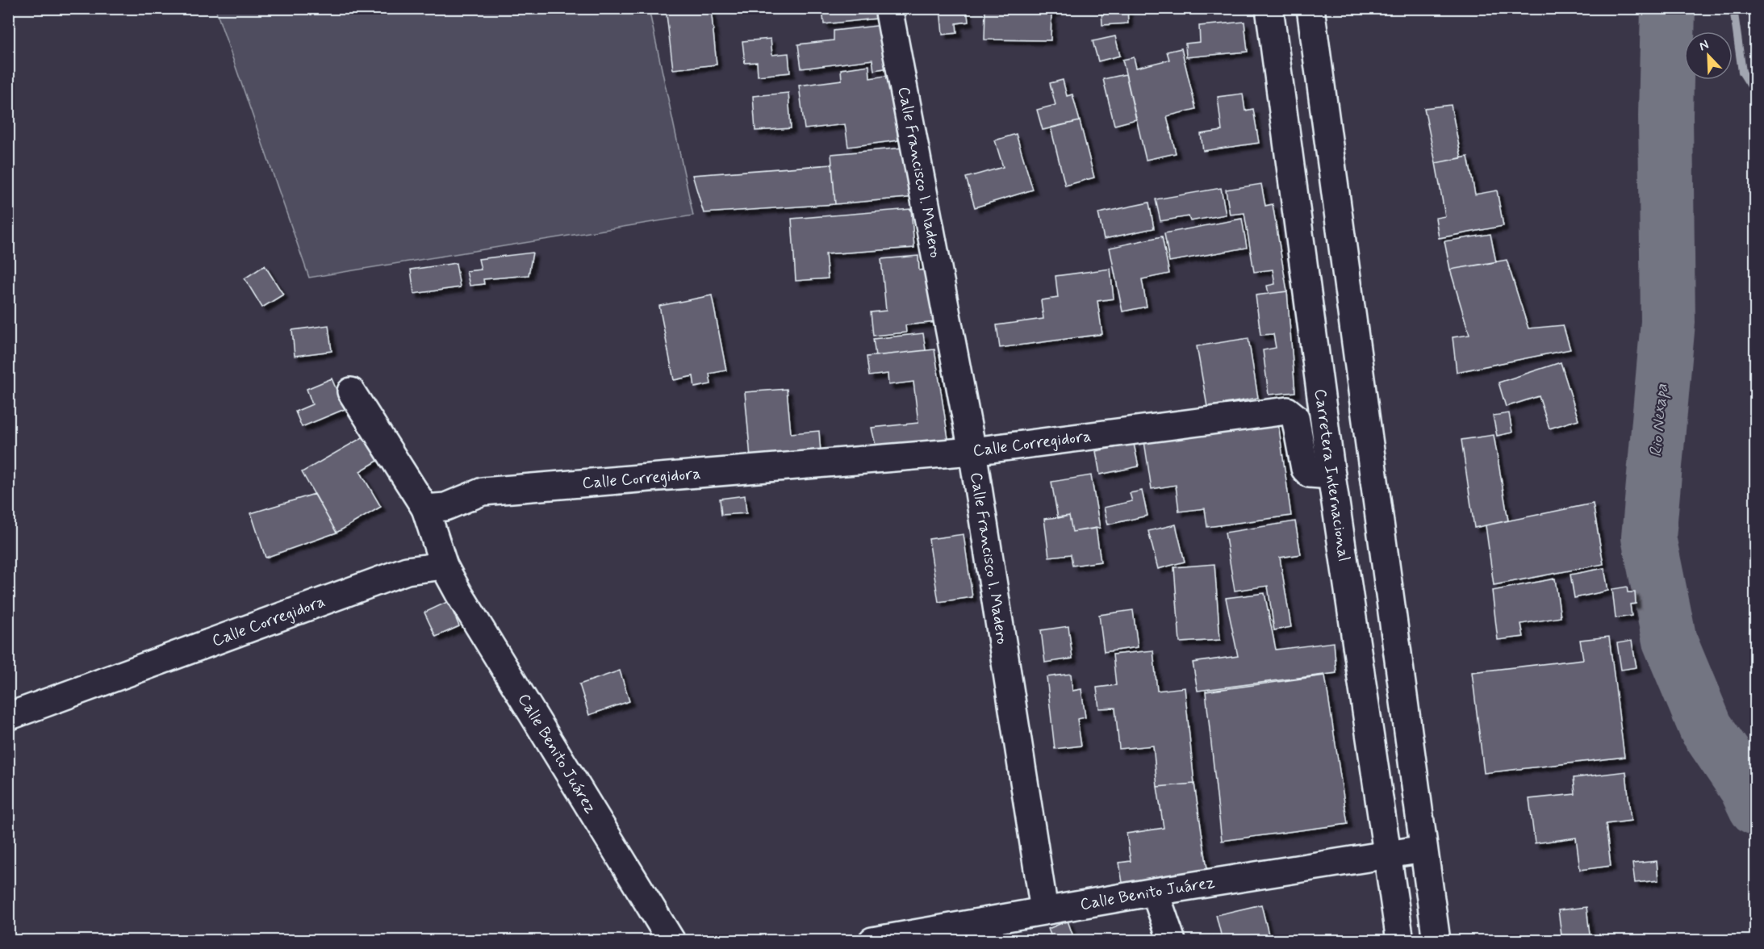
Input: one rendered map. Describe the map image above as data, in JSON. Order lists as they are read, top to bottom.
{
  "streets": {
    "street": [
      "Calle Francisco I. Madero",
      "Calle Corregidora",
      "Carretera Internacional",
      "Calle Benito Juárez"
    ]
  },
  "crossings": [
    ["Calle Francisco I. Madero", "Calle Corregidora"],
    ["Calle Francisco I. Madero", "Calle Benito Juárez"],
    ["Calle Corregidora", "Carretera Internacional"],
    ["Calle Corregidora", "Calle Benito Juárez"],
    ["Carretera Internacional", "Calle Benito Juárez"]
  ],
  "water": ["Rio Nexapa"],
  "north": "top left"
}
